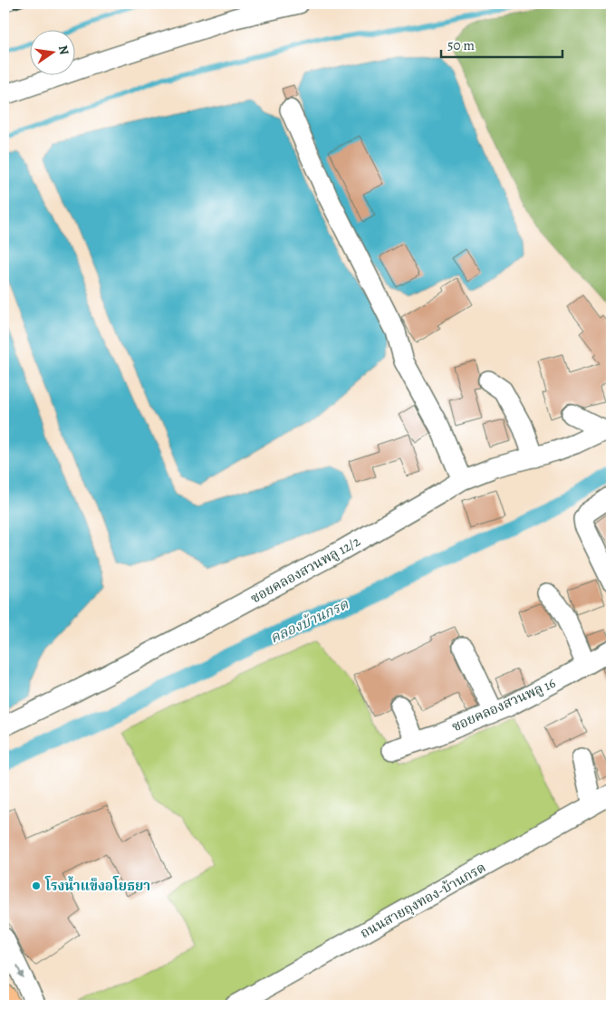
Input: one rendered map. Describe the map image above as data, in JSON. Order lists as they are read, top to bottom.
{
  "streets": {
    "street": ["ซอยคลองสวนพลู 12/2", "ซอยคลองสวนพลู 16", "ถนนสายถุงทอง-บ้านกรด"]
  },
  "water": ["คลองบ้านกรด"],
  "places": ["โรงน้ำแข็งอโยธยา"],
  "scale_bar": "50 m",
  "north": "right"
}
